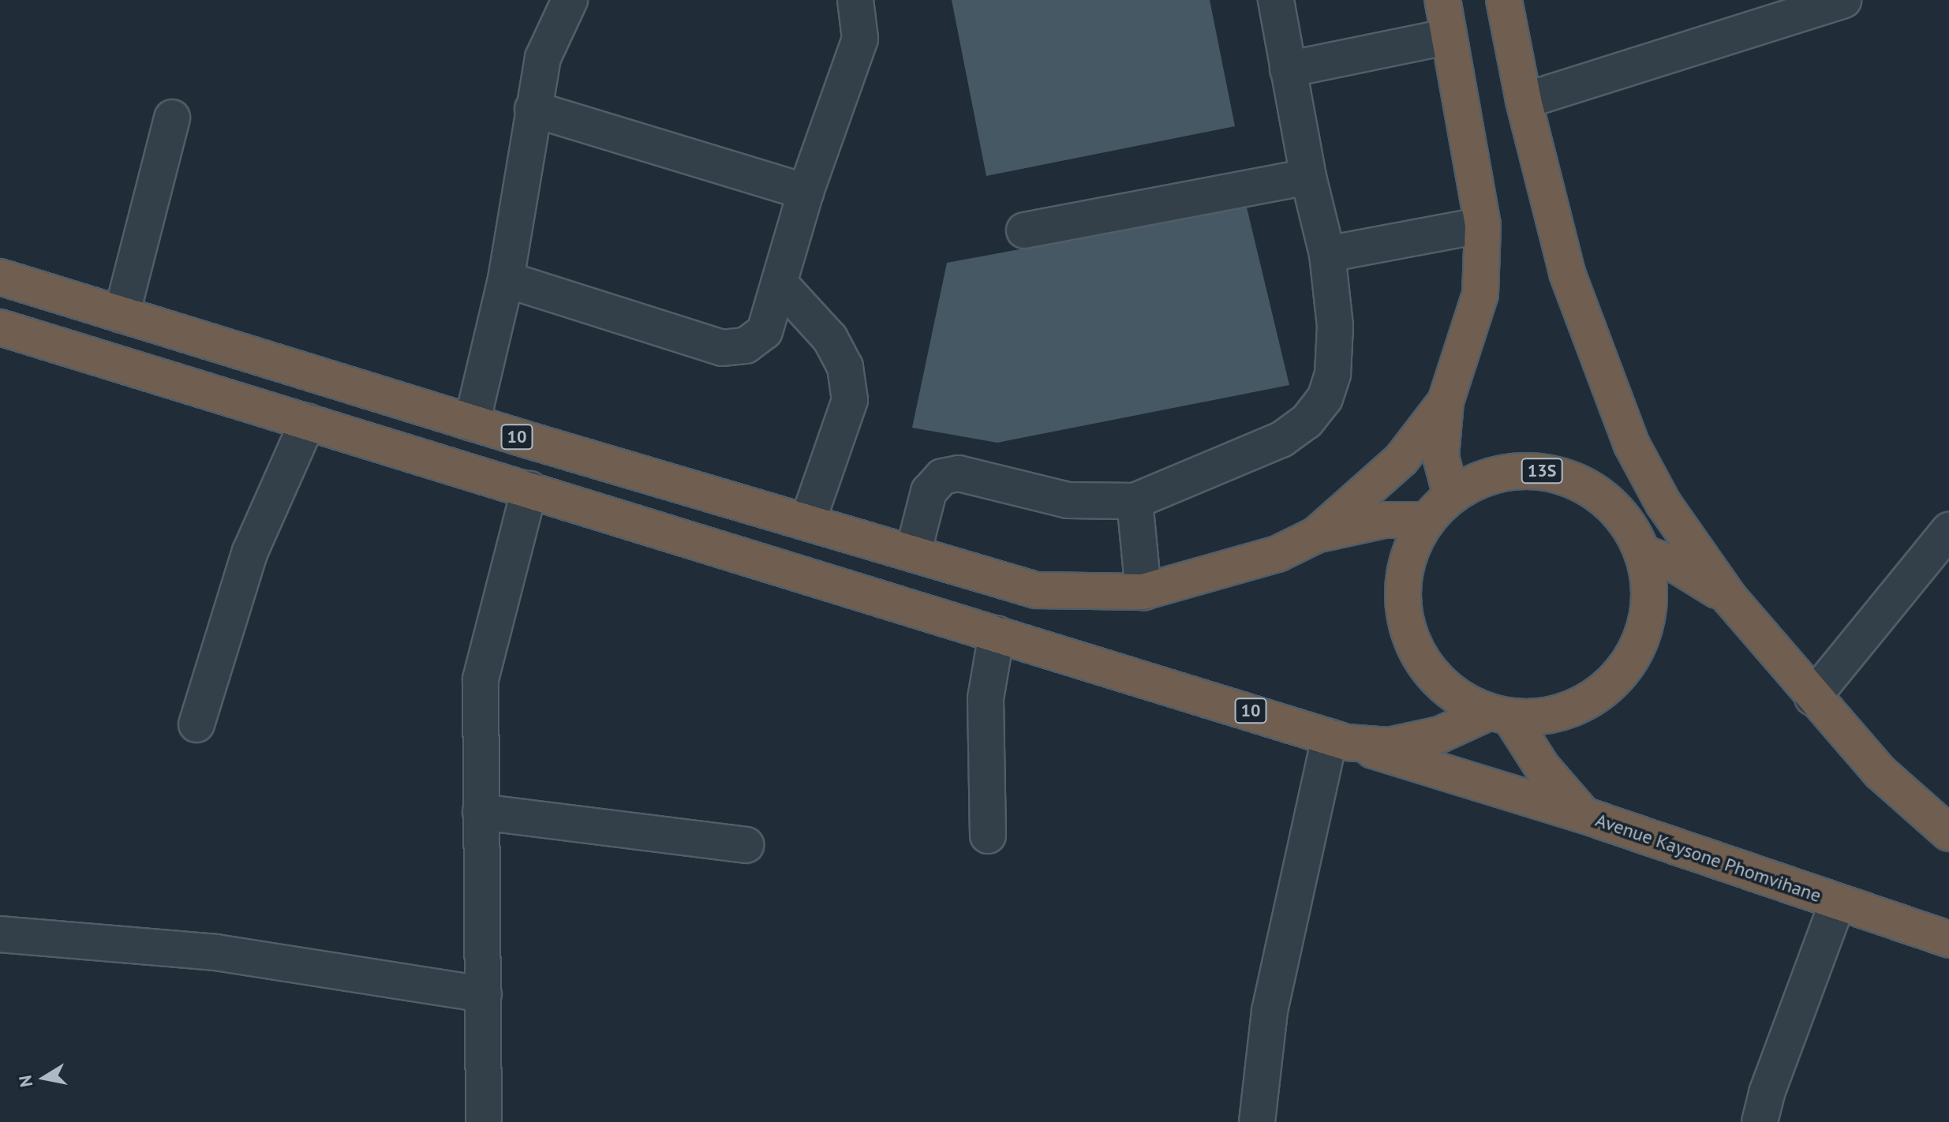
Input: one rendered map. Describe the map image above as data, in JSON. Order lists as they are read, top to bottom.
{
  "streets": {
    "highway": ["10", "13S", "Avenue Kaysone Phomvihane"]
  },
  "crossings": [
    ["10", "13S"],
    ["10", "Avenue Kaysone Phomvihane"],
    ["13S", "Avenue Kaysone Phomvihane"]
  ],
  "north": "left"
}
